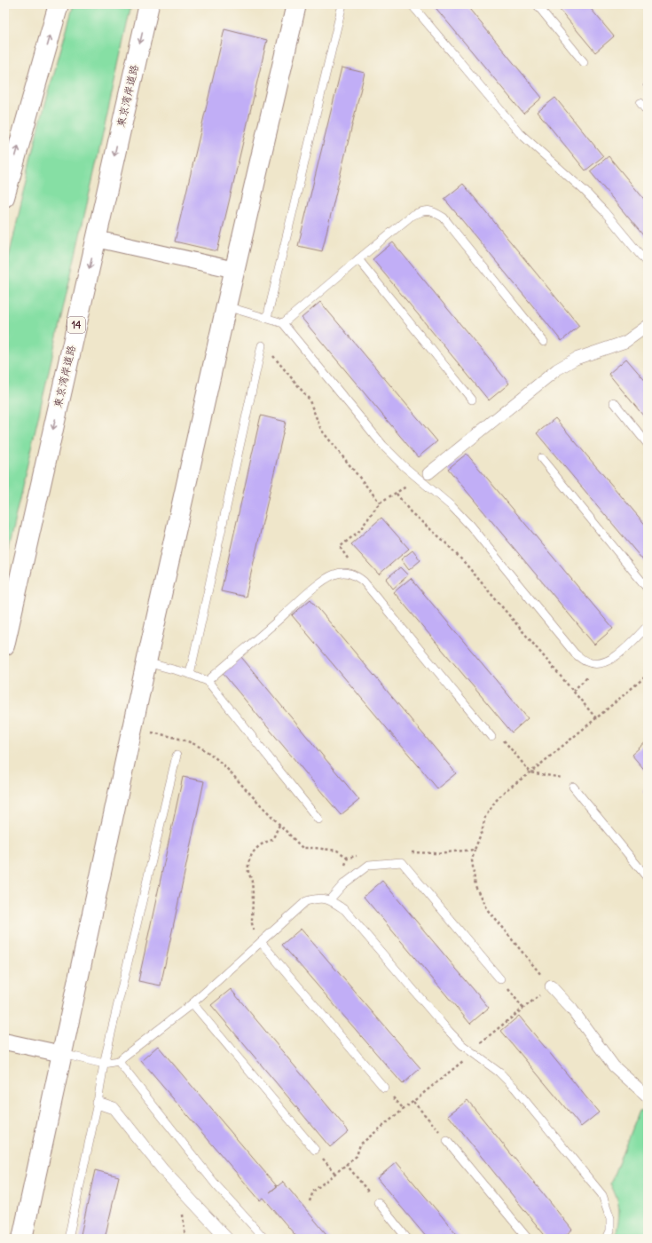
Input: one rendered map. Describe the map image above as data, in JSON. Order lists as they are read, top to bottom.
{
  "streets": {
    "main road": ["東京湾岸道路", "14"]
  }
}
